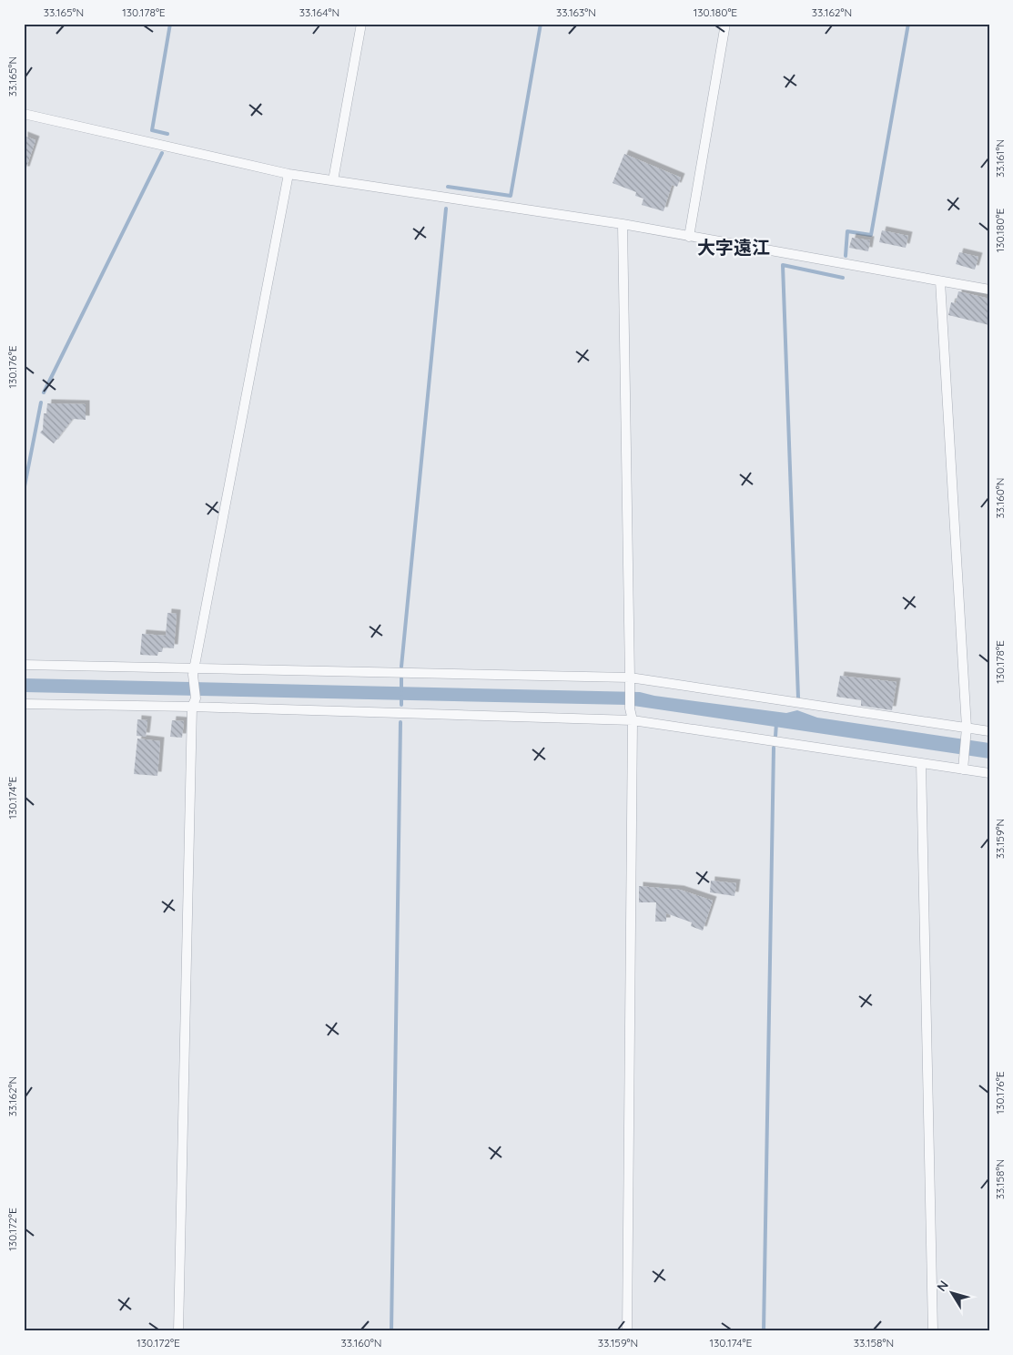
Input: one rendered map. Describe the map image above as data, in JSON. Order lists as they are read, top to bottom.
{
  "districts": ["大字遠江"],
  "north": "top left",
  "coordinates": [
    "33.165°N",
    "130.178°E",
    "33.164°N",
    "33.163°N",
    "130.180°E",
    "33.162°N",
    "33.161°N",
    "130.176°E",
    "33.160°N",
    "130.174°E",
    "33.159°N",
    "33.158°N",
    "130.172°E"
  ]
}
